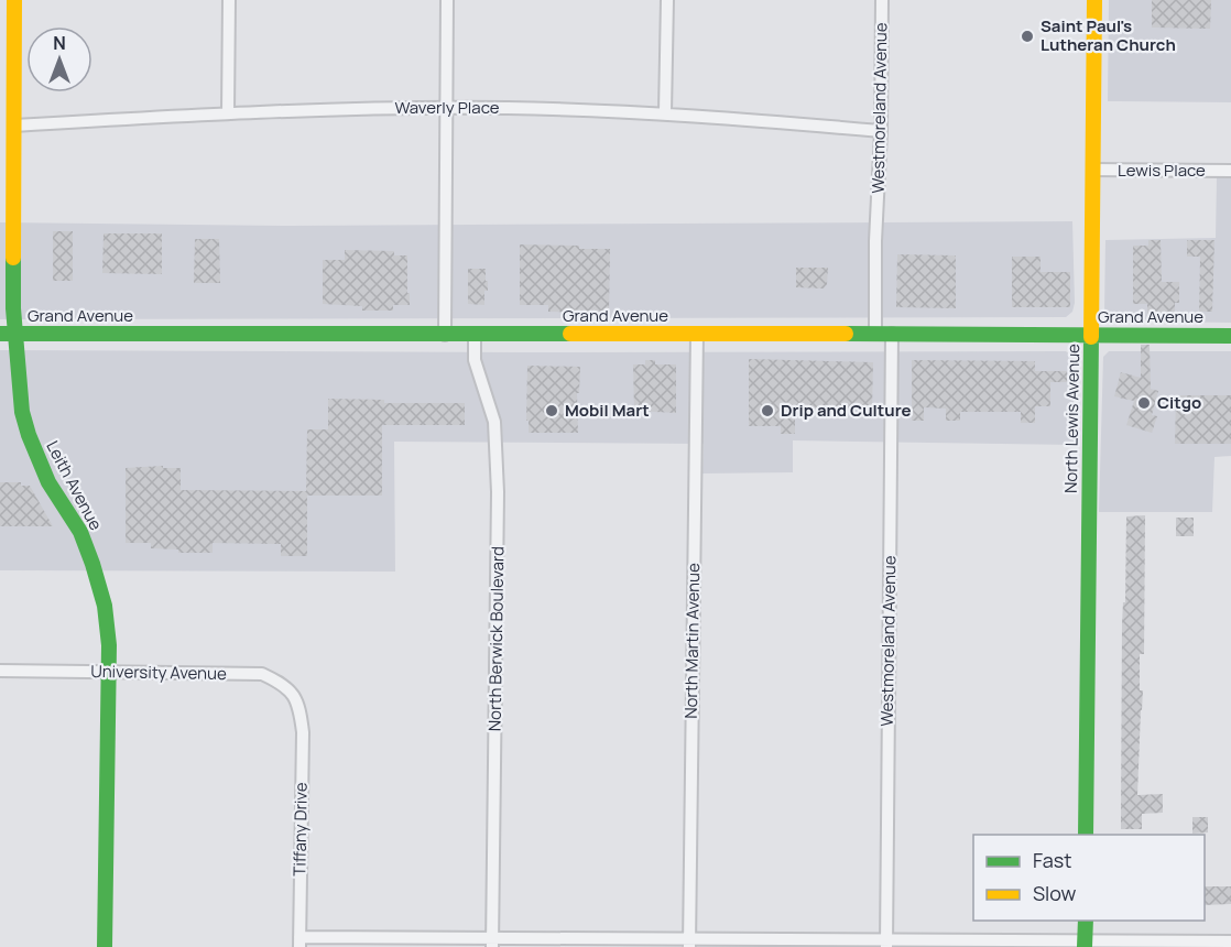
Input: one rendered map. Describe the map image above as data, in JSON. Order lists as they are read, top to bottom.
{
  "streets": {
    "main road": ["Grand Avenue", "North Lewis Avenue", "Leith Avenue"],
    "street": [
      "Waverly Place",
      "Westmoreland Avenue",
      "Lewis Place",
      "North Berwick Boulevard",
      "North Martin Avenue",
      "University Avenue",
      "Tiffany Drive"
    ]
  },
  "crossings": [
    ["Waverly Place", "Westmoreland Avenue"],
    ["Waverly Place", "Leith Avenue"],
    ["Westmoreland Avenue", "Grand Avenue"],
    ["Lewis Place", "North Lewis Avenue"],
    ["Grand Avenue", "North Lewis Avenue"],
    ["Grand Avenue", "Leith Avenue"],
    ["Grand Avenue", "North Berwick Boulevard"],
    ["Grand Avenue", "North Martin Avenue"],
    ["Leith Avenue", "University Avenue"],
    ["University Avenue", "Tiffany Drive"]
  ],
  "places": [
    "Saint Paul's Lutheran Church",
    "Citgo",
    "Mobil Mart",
    "Drip and Culture"
  ],
  "legend": ["Fast", "Slow"],
  "north": "top"
}
